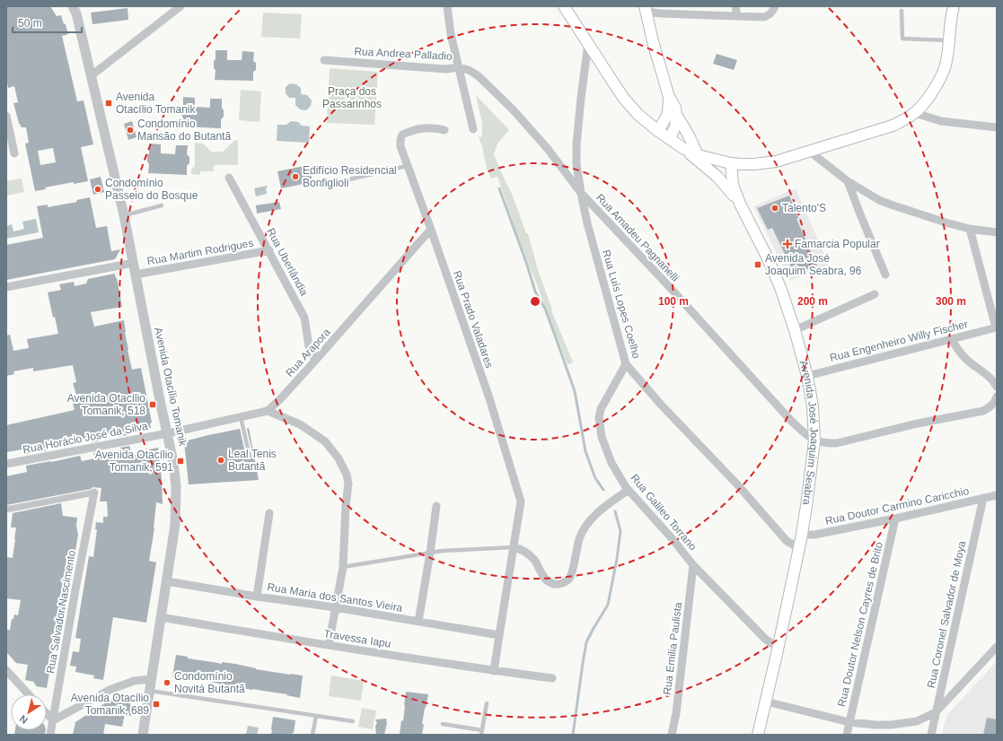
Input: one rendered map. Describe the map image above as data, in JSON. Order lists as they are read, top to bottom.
{
  "streets": {
    "main road": ["Avenida José Joaquim Seabra"],
    "street": [
      "Rua Andrea Palladio",
      "Rua Amadeu Pagnanelli",
      "Rua Martim Rodrigues",
      "Rua Uberlândia",
      "Rua Luís Lopes Coelho",
      "Rua Prado Valadares",
      "Rua Engenheiro Willy Fischer",
      "Rua Arapora",
      "Avenida Otacílio Tomanik",
      "Rua Horácio José da Silva",
      "Rua Doutor Carmino Caricchio",
      "Rua Galileo Torrano",
      "Rua Maria dos Santos Vieira",
      "Rua Salvador Nascimento",
      "Rua Coronel Salvador de Moya",
      "Rua Doutor Nelson Cayres de Brito",
      "Travessa Iapu",
      "Rua Emilia Paulista"
    ]
  },
  "crossings": [
    ["Rua Andrea Palladio", "Rua Amadeu Pagnanelli"],
    ["Rua Amadeu Pagnanelli", "Rua Luís Lopes Coelho"],
    ["Rua Amadeu Pagnanelli", "Avenida José Joaquim Seabra"],
    ["Rua Martim Rodrigues", "Rua Uberlândia"],
    ["Rua Martim Rodrigues", "Avenida Otacílio Tomanik"],
    ["Rua Uberlândia", "Rua Arapora"],
    ["Rua Luís Lopes Coelho", "Avenida José Joaquim Seabra"],
    ["Rua Luís Lopes Coelho", "Rua Galileo Torrano"],
    ["Rua Prado Valadares", "Rua Arapora"],
    ["Rua Engenheiro Willy Fischer", "Avenida José Joaquim Seabra"],
    ["Rua Arapora", "Avenida Otacílio Tomanik"],
    ["Rua Arapora", "Rua Horácio José da Silva"],
    ["Avenida Otacílio Tomanik", "Rua Horácio José da Silva"],
    ["Avenida Otacílio Tomanik", "Rua Maria dos Santos Vieira"],
    ["Avenida Otacílio Tomanik", "Travessa Iapu"],
    ["Avenida José Joaquim Seabra", "Rua Doutor Carmino Caricchio"],
    ["Avenida José Joaquim Seabra", "Rua Galileo Torrano"],
    ["Rua Doutor Carmino Caricchio", "Rua Coronel Salvador de Moya"],
    ["Rua Doutor Carmino Caricchio", "Rua Doutor Nelson Cayres de Brito"],
    ["Rua Galileo Torrano", "Rua Emilia Paulista"]
  ],
  "parks": ["Praça dos Passarinhos"],
  "places": {
    "transit": [
      "Avenida Otacílio Tomanik",
      "Avenida José Joaquim Seabra, 96",
      "Avenida Otacílio Tomanik, 518",
      "Avenida Otacílio Tomanik, 591",
      "Avenida Otacílio Tomanik, 689"
    ],
    "other": [
      "Condomínio Mansão do Butantã",
      "Edifício Residencial Bonfiglioli",
      "Condomínio Passeio do Bosque",
      "Talento'S",
      "Leal Tenis Butantã",
      "Condomínio Novitá Butantã"
    ],
    "health": ["Famarcia Popular"]
  },
  "scale_bar": "50 m",
  "north": "bottom left",
  "rings": ["100 m", "200 m", "300 m"]
}
